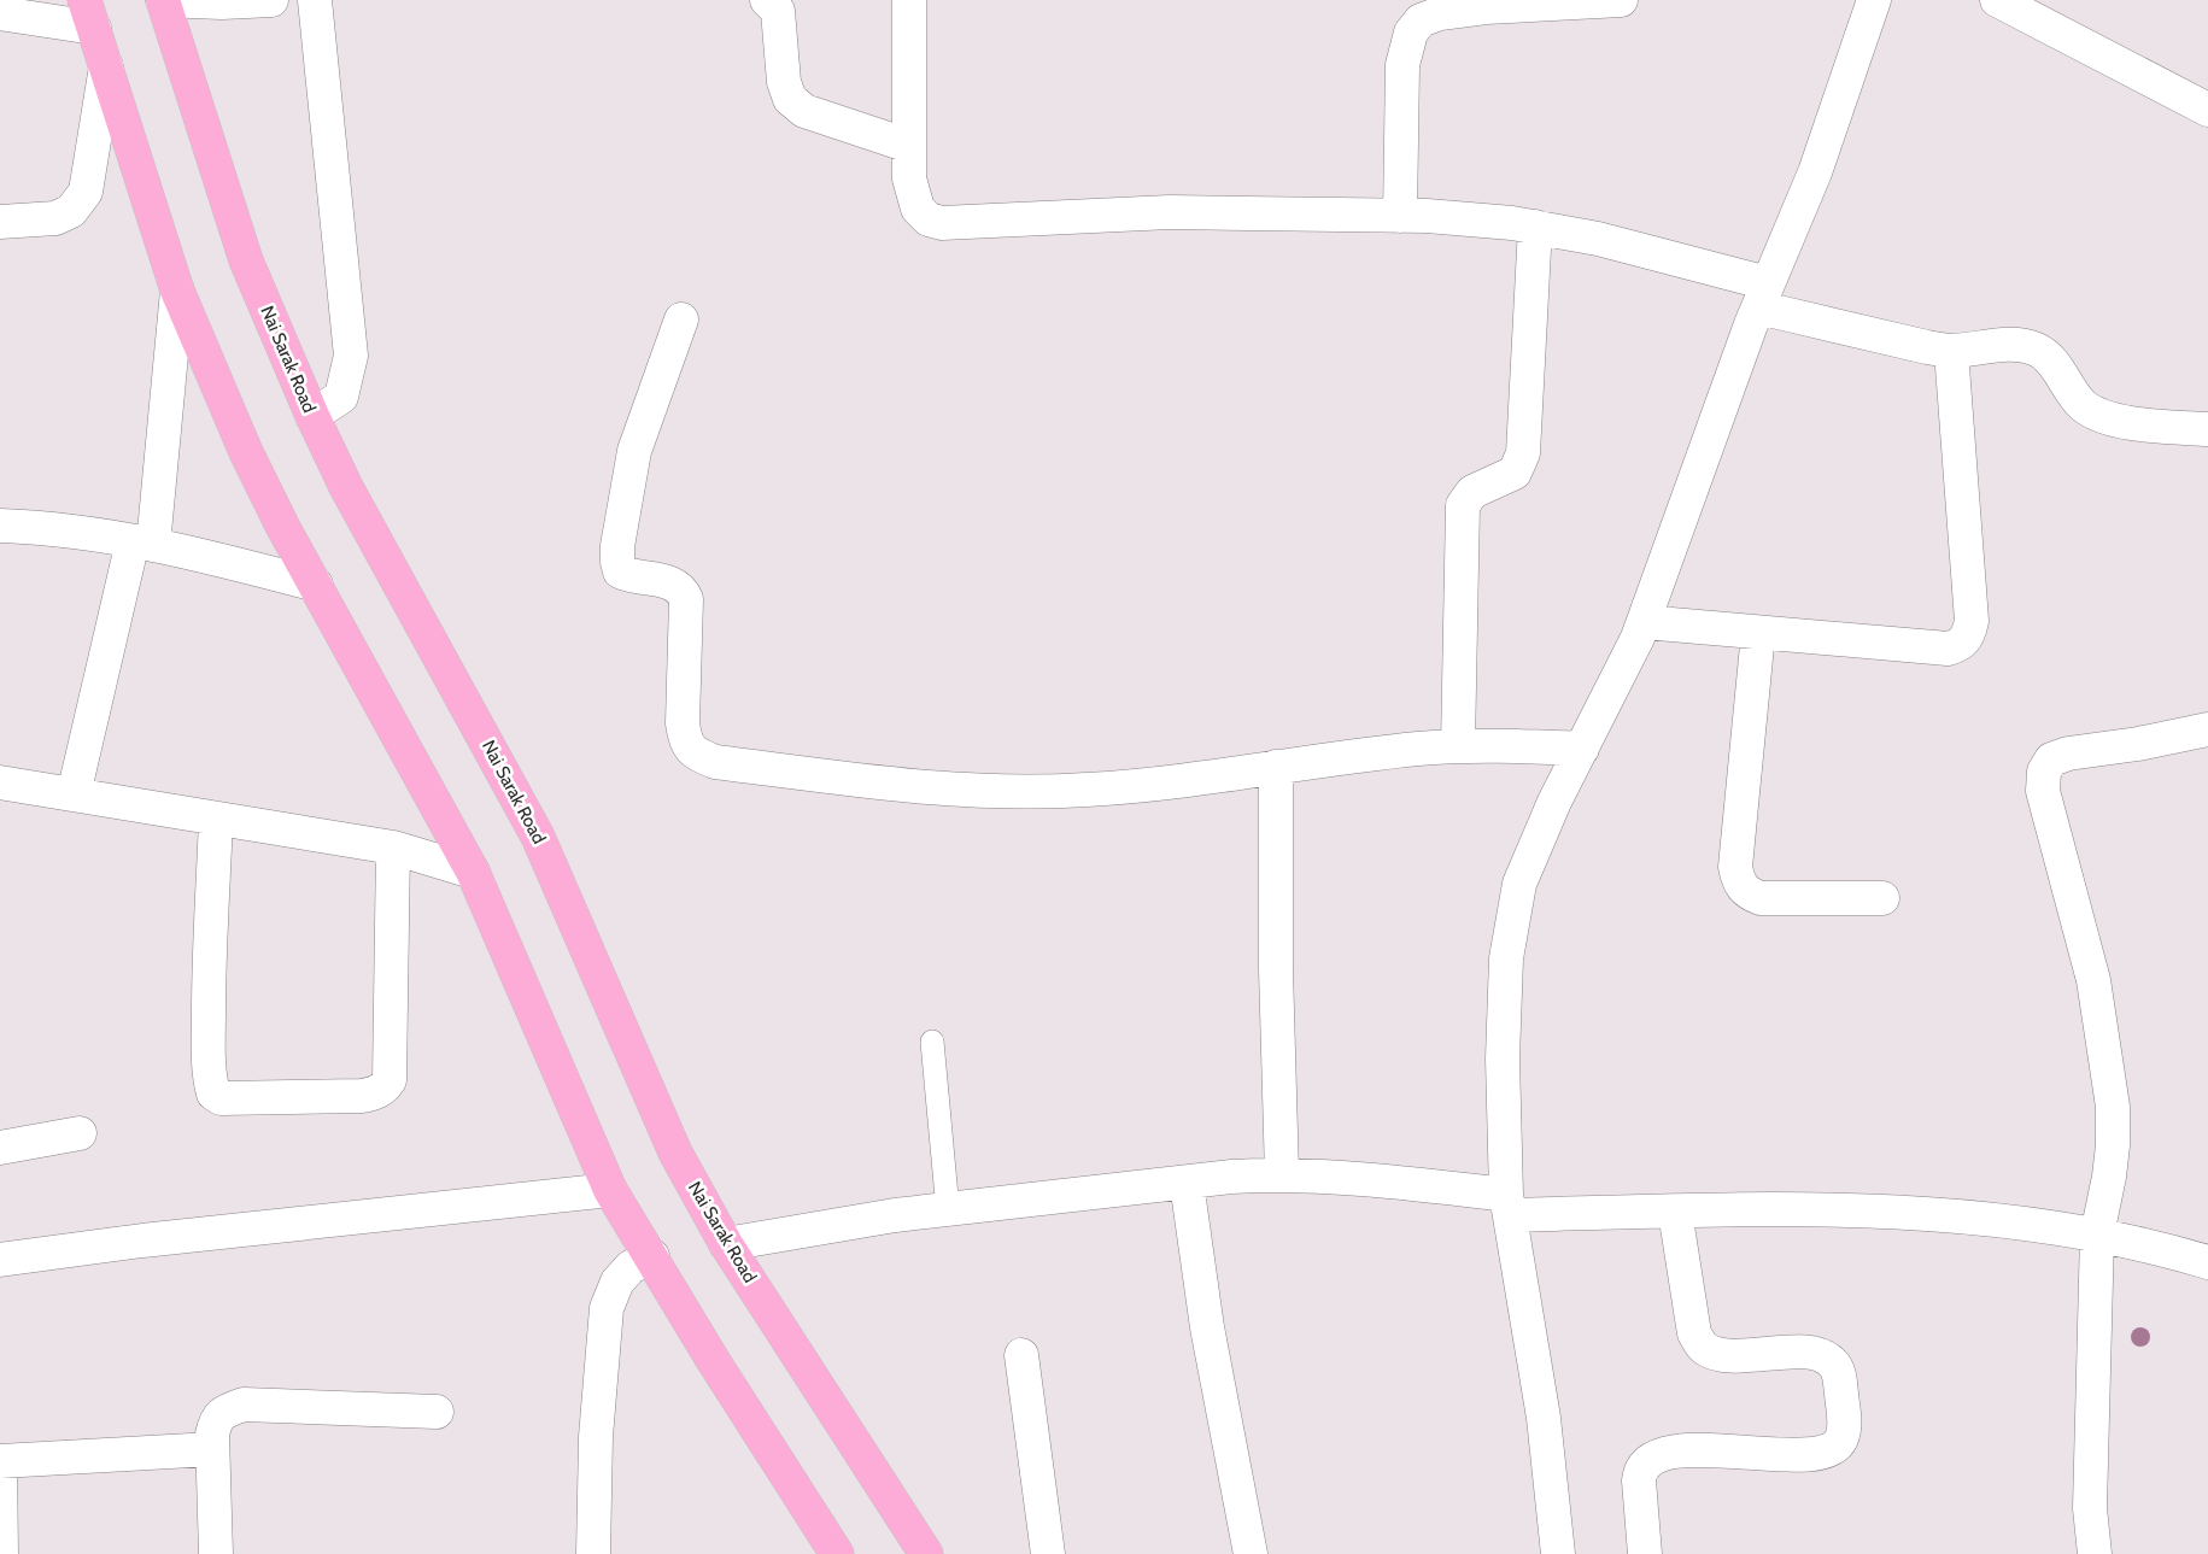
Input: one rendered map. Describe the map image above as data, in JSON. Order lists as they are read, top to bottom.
{
  "streets": {
    "main road": ["Nai Sarak Road"]
  }
}
